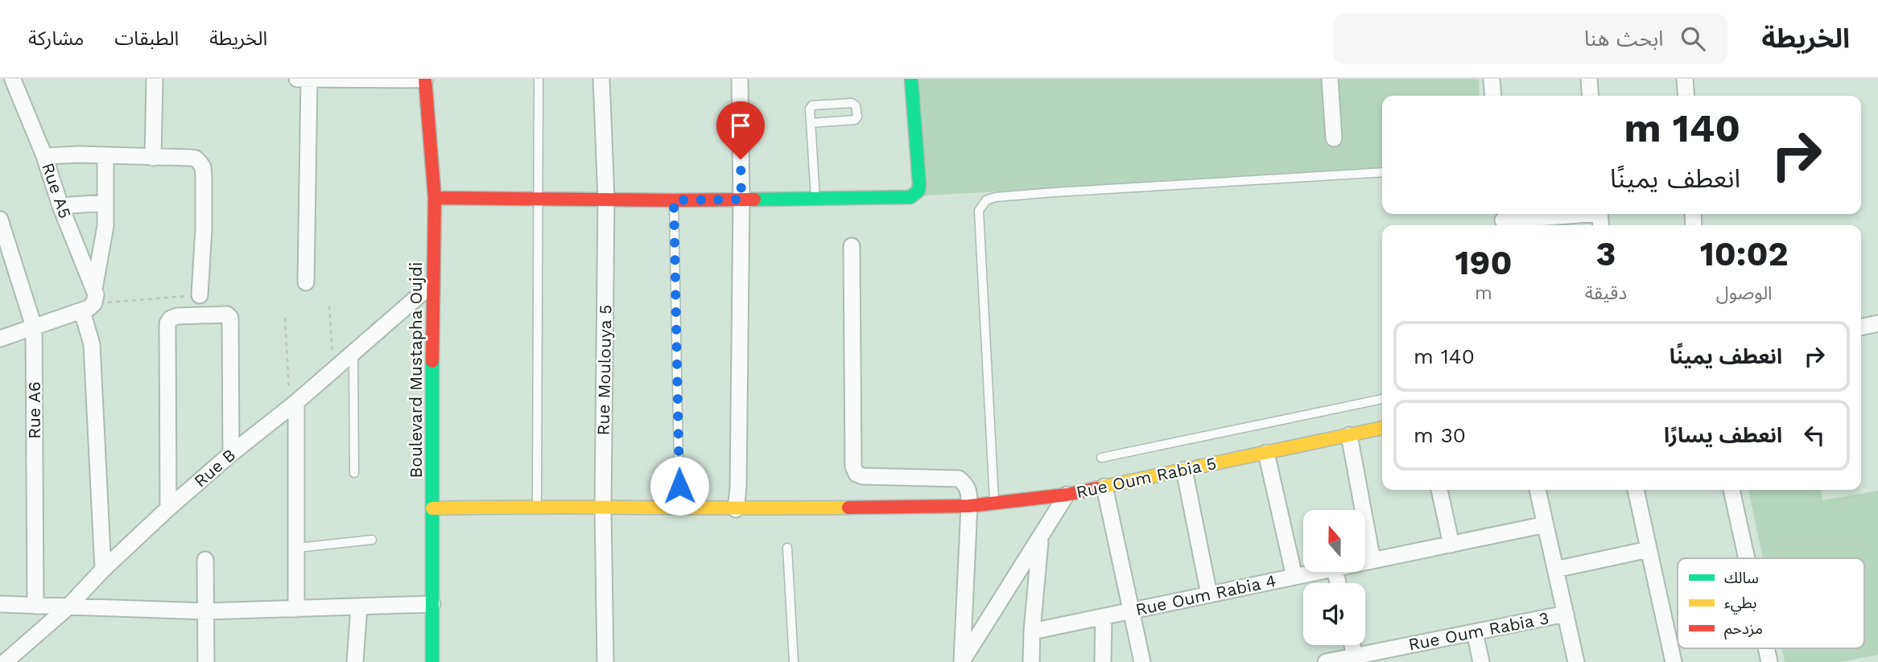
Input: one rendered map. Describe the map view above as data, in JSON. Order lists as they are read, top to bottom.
{
  "streets": {
    "street": [
      "Rue A5",
      "Boulevard Mustapha Oujdi",
      "Rue Moulouya 5",
      "Rue A6",
      "Rue B",
      "Rue Oum Rabia 5",
      "Rue Oum Rabia 4",
      "Rue Oum Rabia 3"
    ]
  },
  "crossings": [
    ["Rue A5", "Rue B"],
    ["Boulevard Mustapha Oujdi", "Rue B"]
  ],
  "legend": ["سالك", "بطيء", "مزدحم"],
  "north": "top",
  "page": {
    "header": "الخريطة",
    "search": "ابحث هنا",
    "nav": ["الخريطة", "الطبقات", "مشاركة"],
    "turn": ["140 m", "انعطف يمينًا"],
    "eta": [
      "10:02",
      "الوصول",
      "3",
      "دقيقة",
      "190",
      "m"
    ],
    "list": [
      {
        "name": "انعطف يمينًا",
        "value": "140 m"
      },
      {
        "name": "انعطف يسارًا",
        "value": "30 m"
      }
    ]
  }
}
